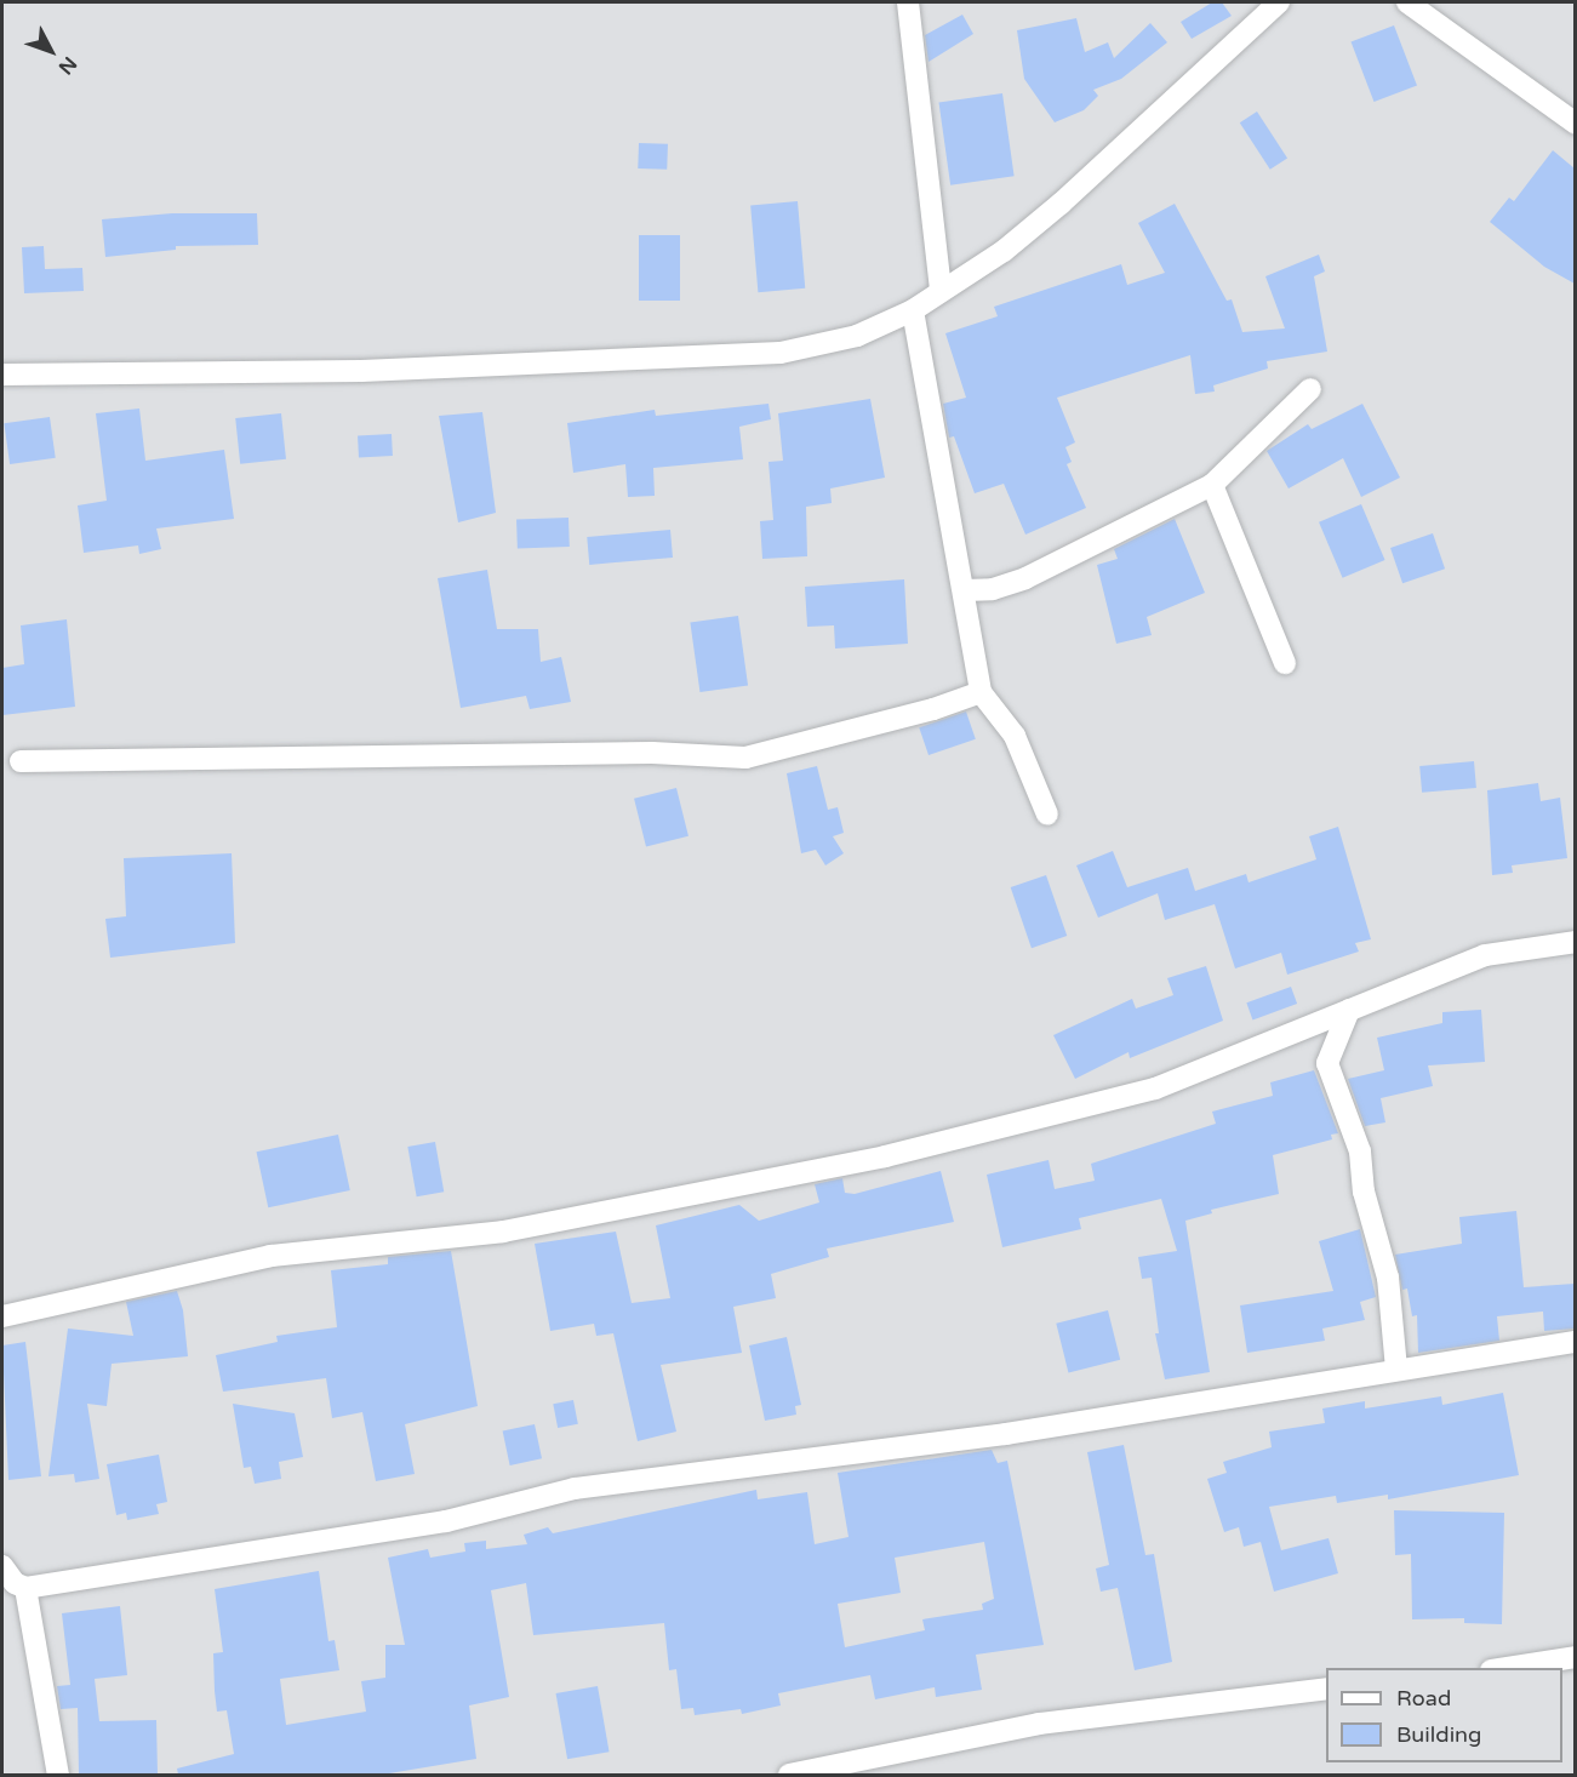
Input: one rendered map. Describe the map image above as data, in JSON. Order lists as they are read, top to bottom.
{
  "legend": ["Road", "Building"],
  "north": "bottom right"
}
